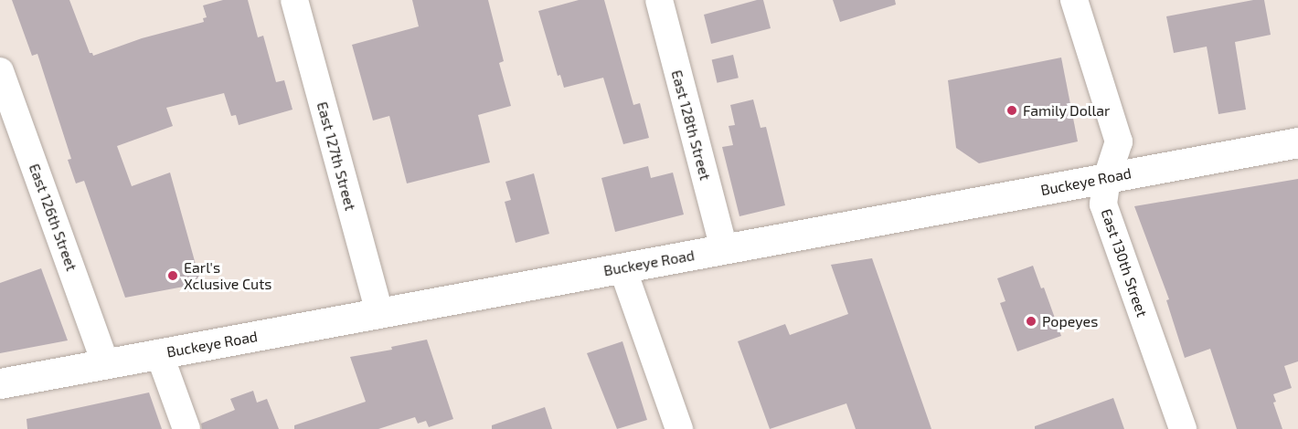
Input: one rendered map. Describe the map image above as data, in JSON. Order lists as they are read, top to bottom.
{
  "streets": {
    "street": [
      "East 128th Street",
      "East 127th Street",
      "Buckeye Road",
      "East 126th Street",
      "East 130th Street"
    ]
  },
  "crossings": [
    ["East 128th Street", "Buckeye Road"],
    ["East 127th Street", "Buckeye Road"],
    ["Buckeye Road", "East 126th Street"],
    ["Buckeye Road", "East 130th Street"]
  ],
  "places": ["Family Dollar", "Earl's Xclusive Cuts", "Popeyes"]
}
